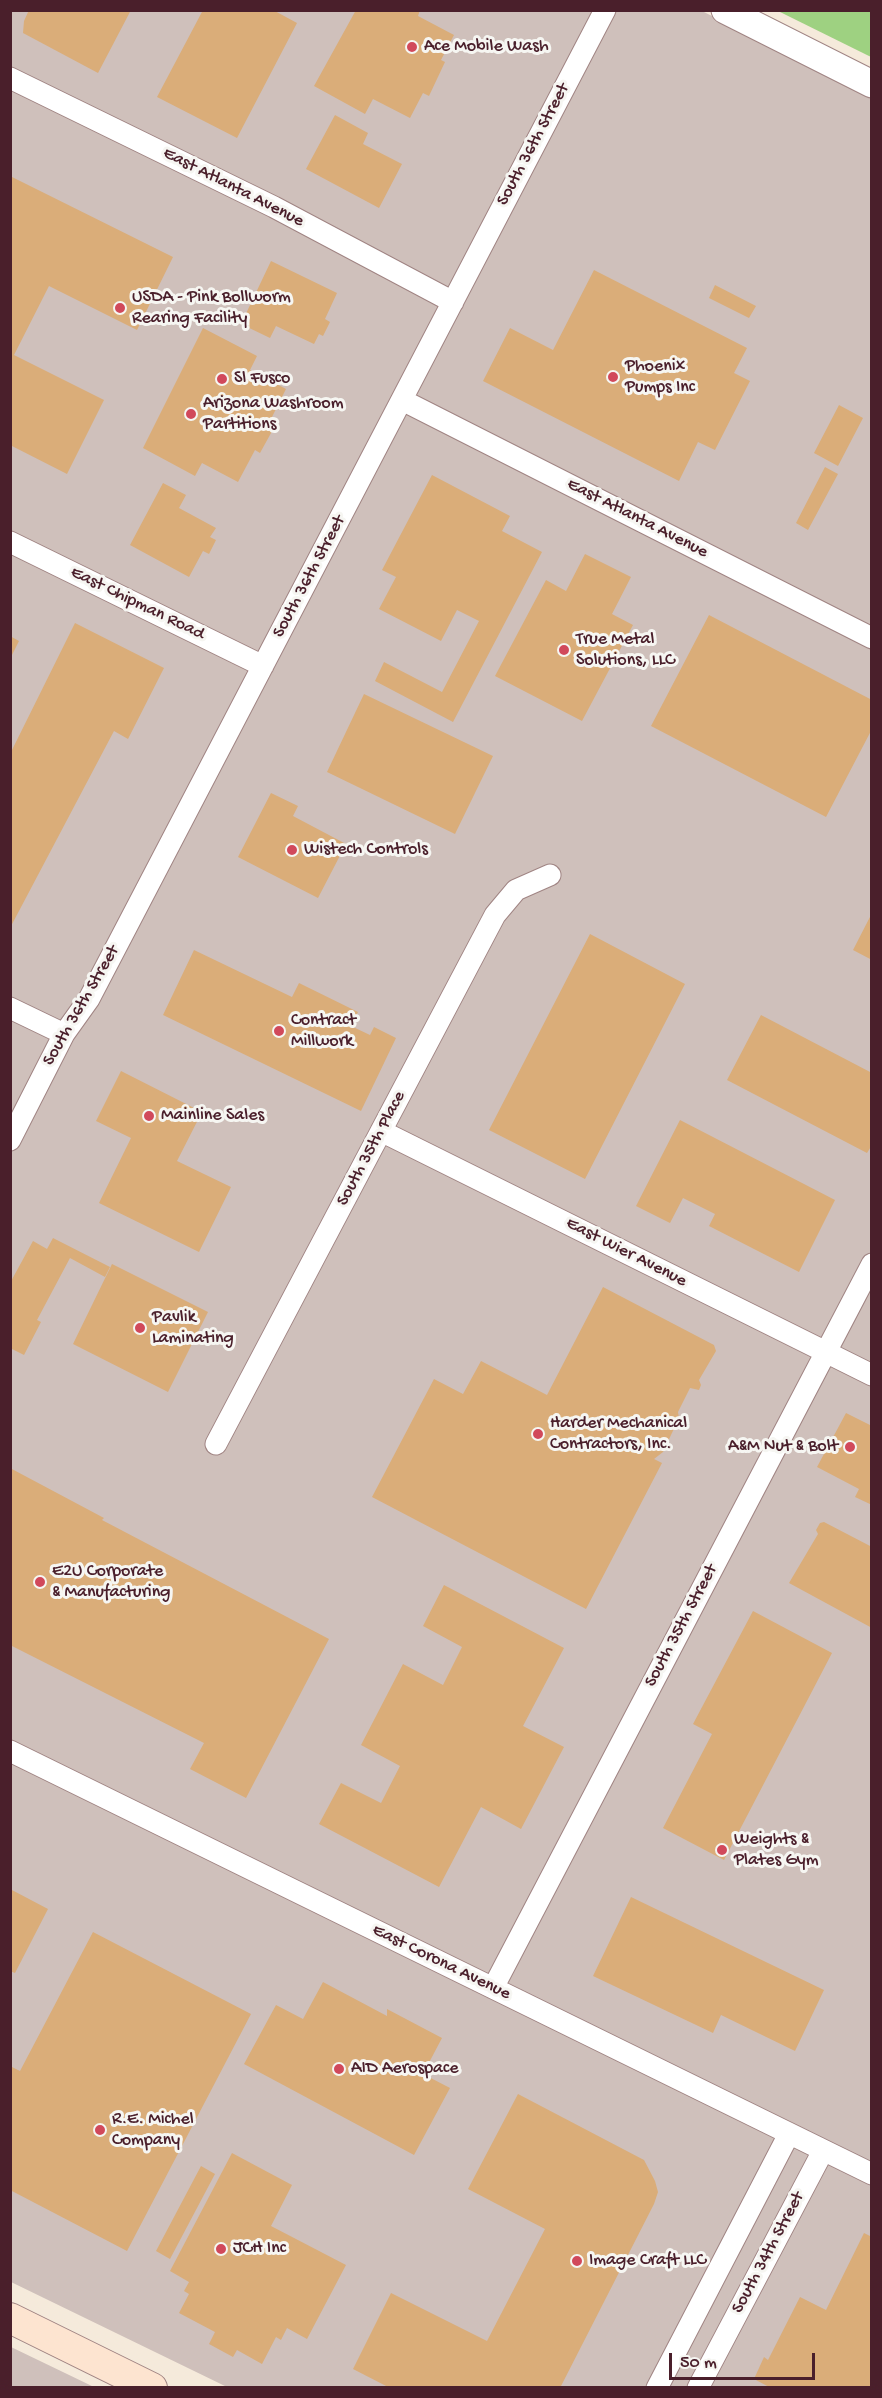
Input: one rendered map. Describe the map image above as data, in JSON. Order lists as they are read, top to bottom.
{
  "streets": {
    "street": [
      "South 36th Street",
      "East Atlanta Avenue",
      "East Chipman Road",
      "South 35th Place",
      "East Wier Avenue",
      "South 35th Street",
      "East Corona Avenue",
      "South 34th Street"
    ]
  },
  "crossings": [
    ["South 36th Street", "East Atlanta Avenue"],
    ["South 36th Street", "East Chipman Road"],
    ["South 35th Place", "East Wier Avenue"],
    ["East Wier Avenue", "South 35th Street"],
    ["South 35th Street", "East Corona Avenue"],
    ["East Corona Avenue", "South 34th Street"]
  ],
  "places": [
    "Ace Mobile Wash",
    "USDA - Pink Bollworm Rearing Facility",
    "Phoenix Pumps Inc",
    "Sl Fusco",
    "Arizona Washroom Partitions",
    "True Metal Solutions, LLC",
    "Wistech Controls",
    "Contract Millwork",
    "Mainline Sales",
    "Pavlik Laminating",
    "Harder Mechanical Contractors, Inc.",
    "A&M Nut & Bolt",
    "E2U Corporate & Manufacturing",
    "Weights & Plates Gym",
    "AID Aerospace",
    "R.E. Michel Company",
    "JCH Inc",
    "Image Craft LLC"
  ],
  "scale_bar": "50 m"
}
